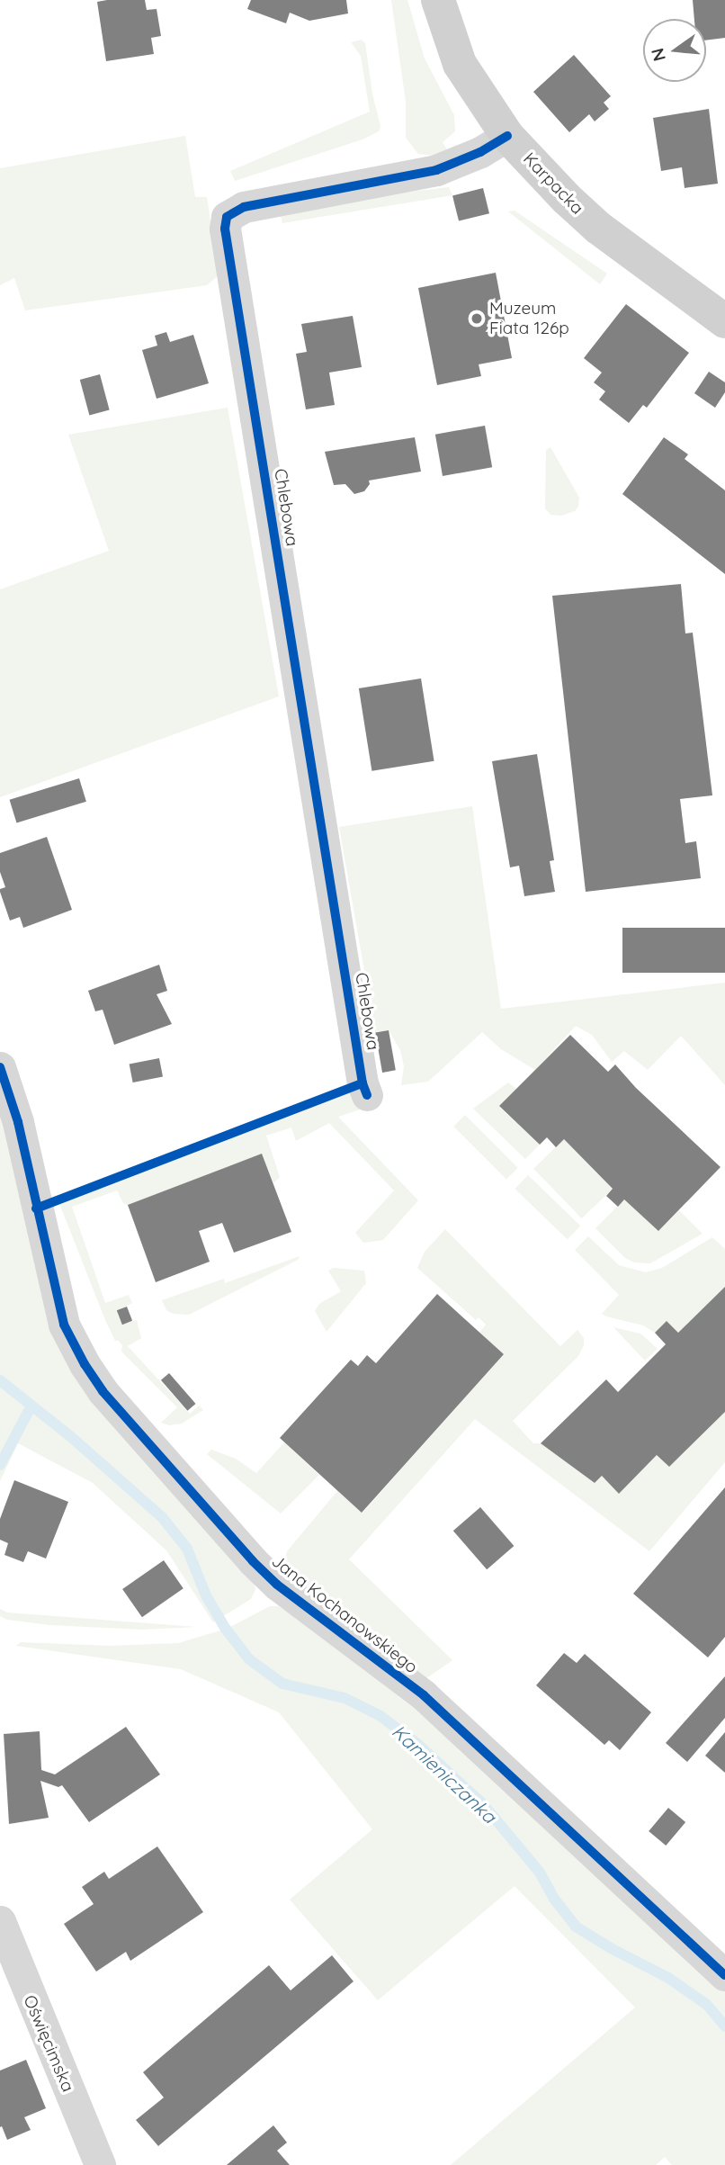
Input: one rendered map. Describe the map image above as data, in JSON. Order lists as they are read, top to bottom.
{
  "streets": {
    "street": [
      "Karpacka",
      "Chlebowa",
      "Jana Kochanowskiego",
      "Oświęcimska"
    ]
  },
  "crossings": [
    ["Karpacka", "Chlebowa"]
  ],
  "water": ["Kamieniczanka"],
  "places": ["Muzeum Fiata 126p"],
  "north": "left"
}
